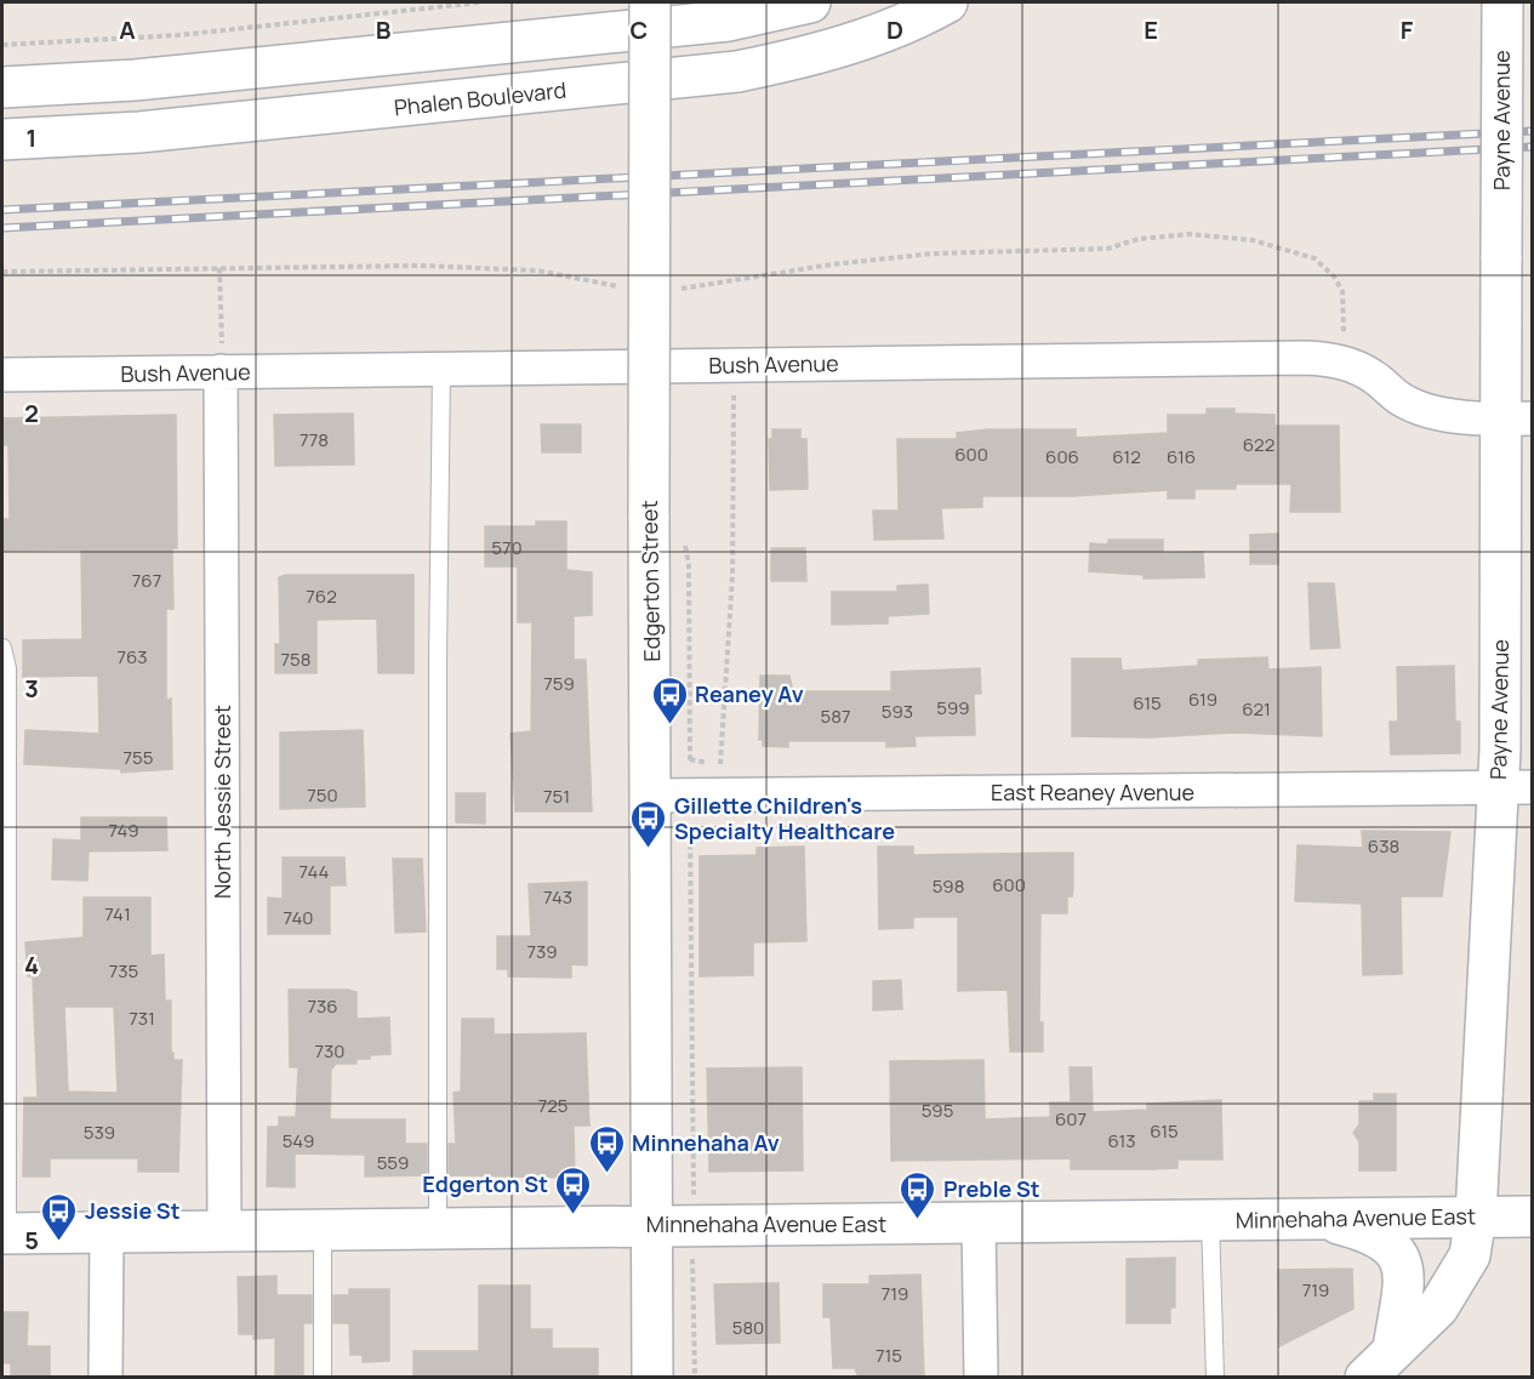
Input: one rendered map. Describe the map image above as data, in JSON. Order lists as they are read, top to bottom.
{
  "streets": {
    "street": [
      "Phalen Boulevard",
      "Payne Avenue",
      "Bush Avenue",
      "Edgerton Street",
      "East Reaney Avenue",
      "North Jessie Street",
      "Minnehaha Avenue East"
    ]
  },
  "crossings": [
    ["Payne Avenue", "Bush Avenue"],
    ["Payne Avenue", "East Reaney Avenue"],
    ["Payne Avenue", "Minnehaha Avenue East"],
    ["Bush Avenue", "North Jessie Street"],
    ["Edgerton Street", "East Reaney Avenue"],
    ["Edgerton Street", "Minnehaha Avenue East"],
    ["North Jessie Street", "Minnehaha Avenue East"]
  ],
  "places": {
    "bus stop": [
      "Reaney Av",
      "Gillette Children's Specialty Healthcare",
      "Minnehaha Av",
      "Edgerton St",
      "Preble St",
      "Jessie St"
    ]
  },
  "house_numbers": [
    "778",
    "622",
    "600",
    "606",
    "612",
    "616",
    "570",
    "767",
    "762",
    "763",
    "758",
    "759",
    "619",
    "615",
    "599",
    "621",
    "593",
    "587",
    "755",
    "750",
    "751",
    "749",
    "638",
    "744",
    "600",
    "598",
    "743",
    "741",
    "740",
    "739",
    "735",
    "736",
    "731",
    "730",
    "725",
    "595",
    "607",
    "615",
    "539",
    "549",
    "613",
    "559",
    "719",
    "719",
    "580",
    "715"
  ],
  "grid": {
    "columns": [
      "A",
      "B",
      "C",
      "D",
      "E",
      "F"
    ],
    "rows": [
      "1",
      "2",
      "3",
      "4",
      "5"
    ]
  }
}
